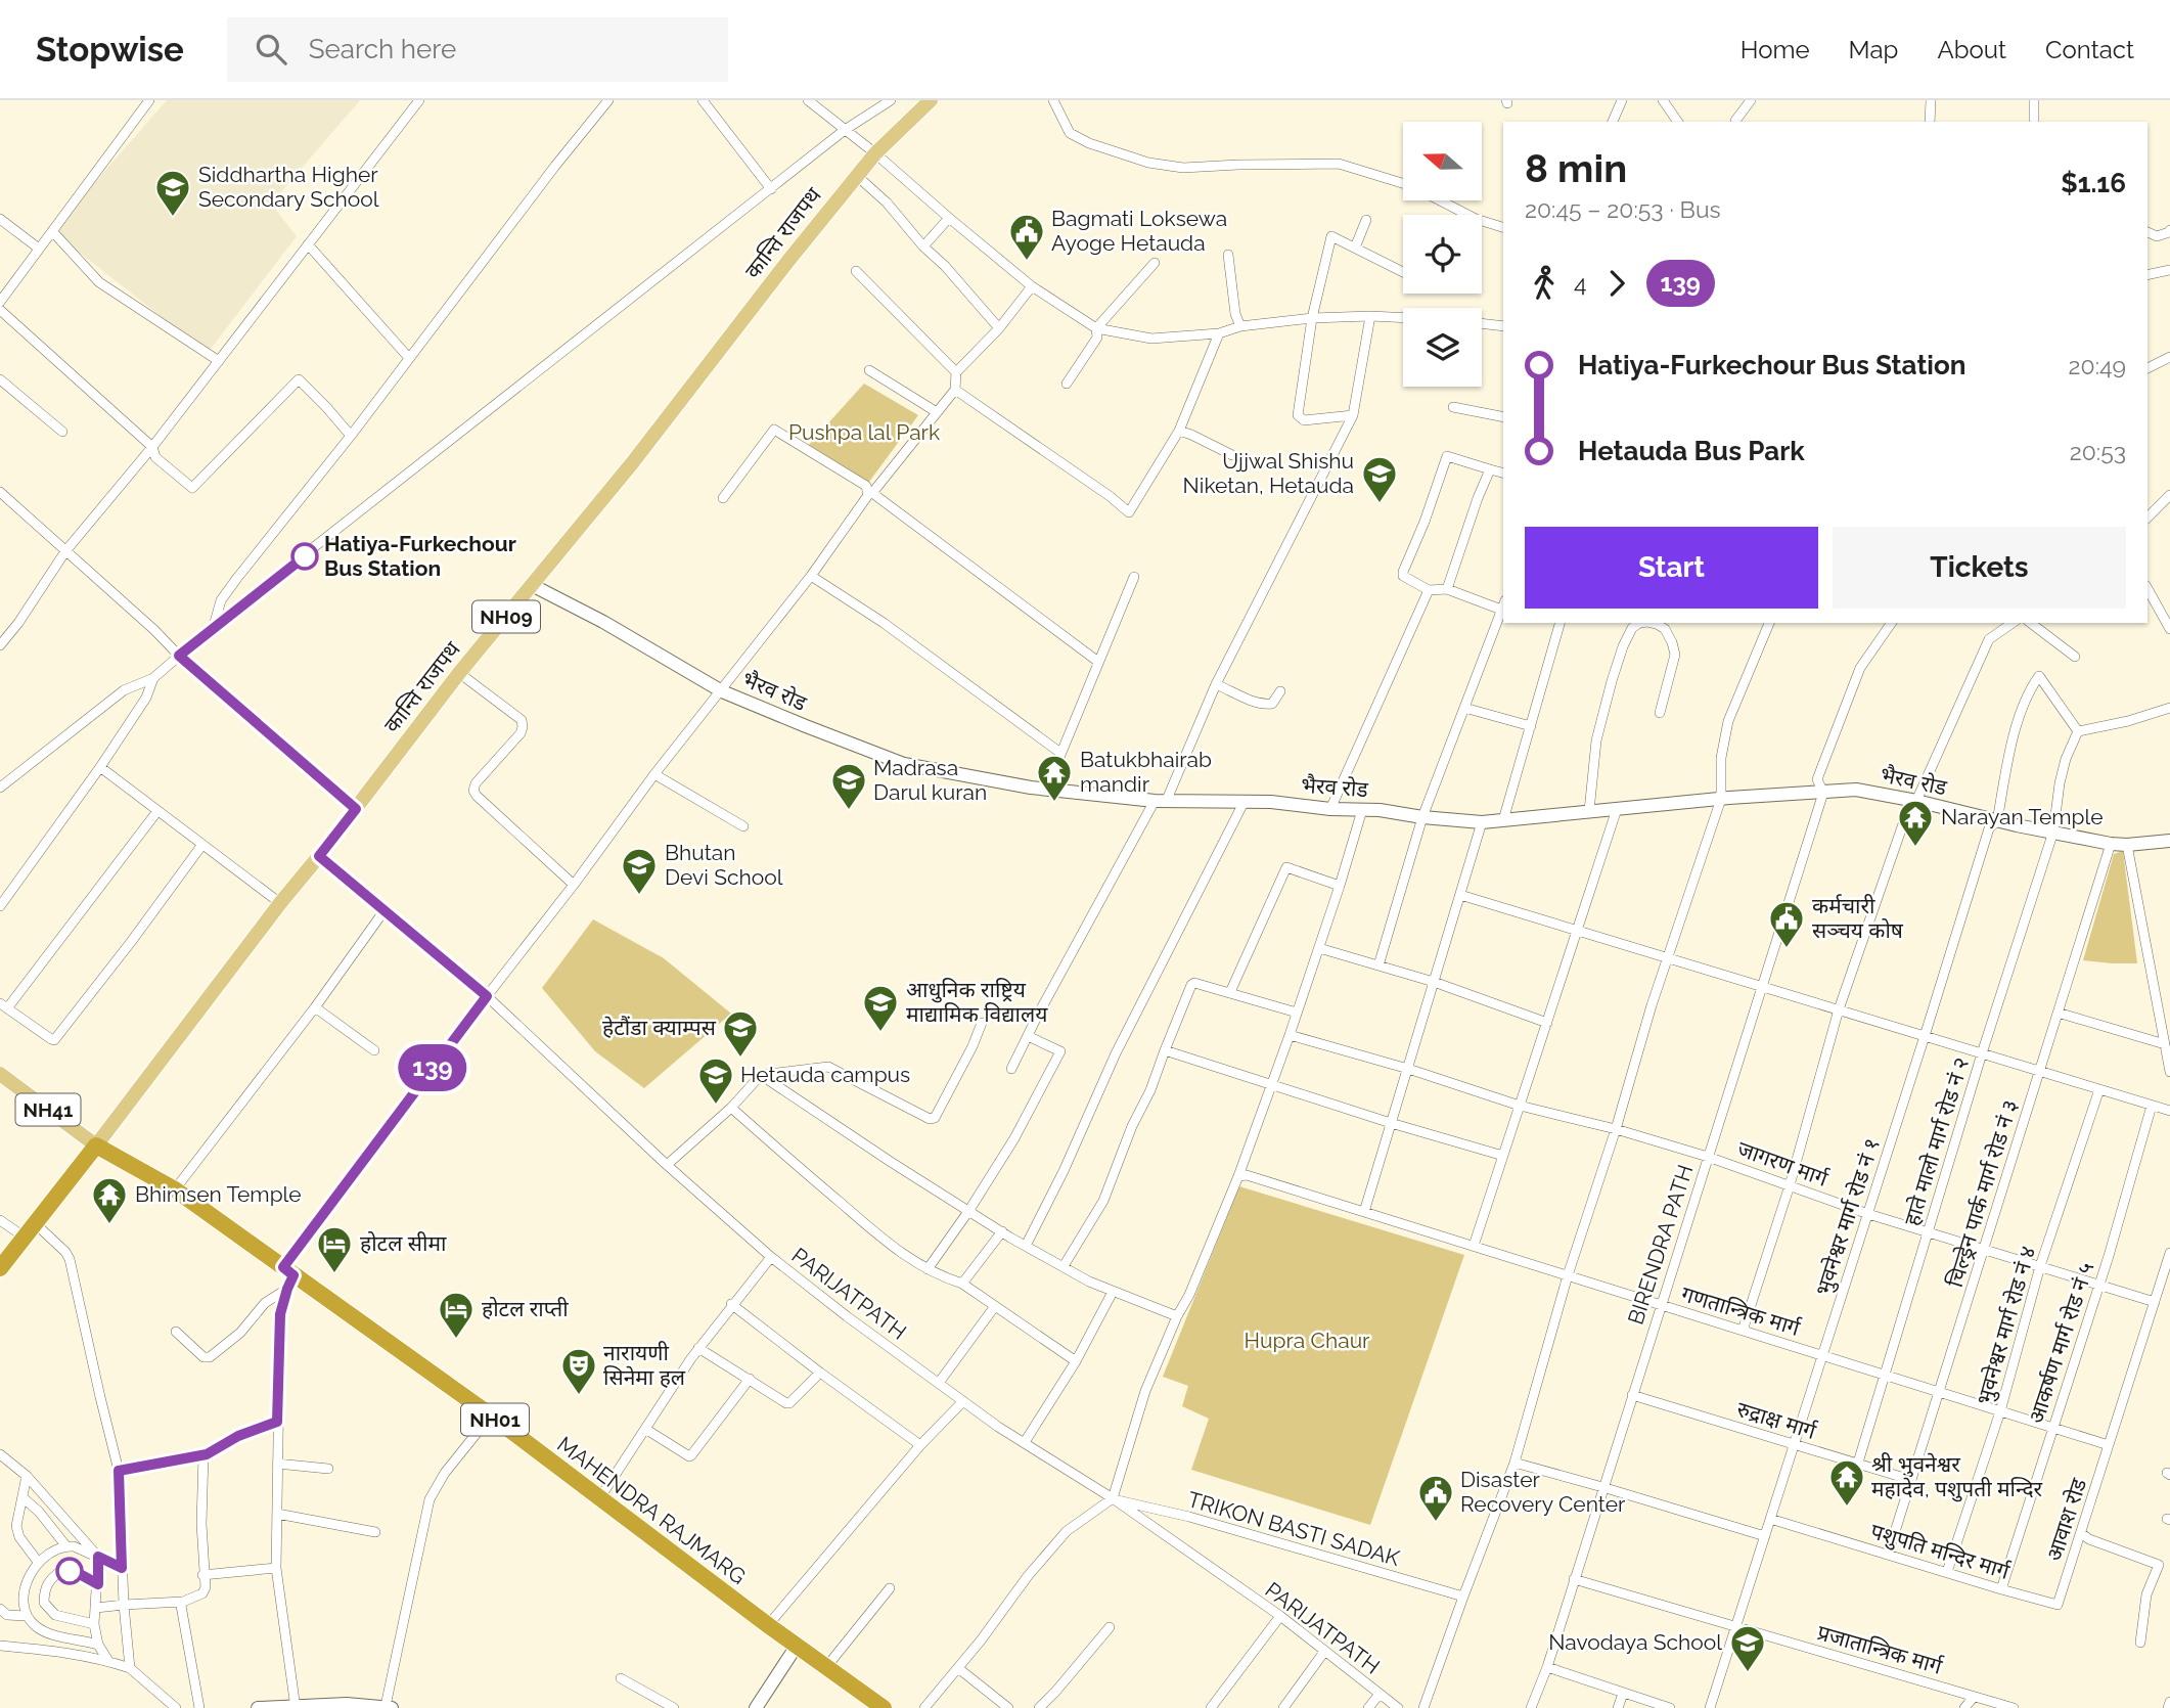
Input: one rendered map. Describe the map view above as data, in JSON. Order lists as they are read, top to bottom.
{
  "streets": {
    "highway": ["NH01", "MAHENDRA RAJMARG"],
    "main road": [
      "कान्ति राजपथ",
      "NH09",
      "भैरव रोड",
      "NH41"
    ],
    "street": [
      "हाते मालो मार्ग रोड नं २",
      "जागरण मार्ग",
      "चिल्ड्रेन पार्क मार्ग रोड नं ३",
      "भुवनेश्वर मार्ग रोड नं १",
      "BIRENDRA PATH",
      "PARIJATPATH",
      "गणतान्त्रिक मार्ग",
      "भुवनेश्वर मार्ग रोड नं ४",
      "आकर्षण मार्ग रोड नं ५",
      "रुद्राक्ष मार्ग",
      "आवाश रोड",
      "TRIKON BASTI SADAK",
      "पशुपति मन्दिर मार्ग",
      "प्रजातान्त्रिक मार्ग"
    ]
  },
  "crossings": [
    ["कान्ति राजपथ", "भैरव रोड"],
    ["कान्ति राजपथ", "NH41"],
    ["कान्ति राजपथ", "PARIJATPATH"],
    ["कान्ति राजपथ", "MAHENDRA RAJMARG"],
    ["भैरव रोड", "हाते मालो मार्ग रोड नं २"],
    ["भैरव रोड", "चिल्ड्रेन पार्क मार्ग रोड नं ३"],
    ["भैरव रोड", "भुवनेश्वर मार्ग रोड नं १"],
    ["भैरव रोड", "BIRENDRA PATH"],
    ["NH41", "MAHENDRA RAJMARG"],
    ["हाते मालो मार्ग रोड नं २", "जागरण मार्ग"],
    ["हाते मालो मार्ग रोड नं २", "भुवनेश्वर मार्ग रोड नं १"],
    ["हाते मालो मार्ग रोड नं २", "गणतान्त्रिक मार्ग"],
    ["हाते मालो मार्ग रोड नं २", "रुद्राक्ष मार्ग"],
    ["जागरण मार्ग", "चिल्ड्रेन पार्क मार्ग रोड नं ३"],
    ["जागरण मार्ग", "भुवनेश्वर मार्ग रोड नं १"],
    ["जागरण मार्ग", "BIRENDRA PATH"],
    ["जागरण मार्ग", "भुवनेश्वर मार्ग रोड नं ४"],
    ["जागरण मार्ग", "आकर्षण मार्ग रोड नं ५"],
    ["चिल्ड्रेन पार्क मार्ग रोड नं ३", "गणतान्त्रिक मार्ग"],
    ["चिल्ड्रेन पार्क मार्ग रोड नं ३", "रुद्राक्ष मार्ग"],
    ["चिल्ड्रेन पार्क मार्ग रोड नं ३", "पशुपति मन्दिर मार्ग"],
    ["भुवनेश्वर मार्ग रोड नं १", "गणतान्त्रिक मार्ग"],
    ["भुवनेश्वर मार्ग रोड नं १", "रुद्राक्ष मार्ग"],
    ["भुवनेश्वर मार्ग रोड नं १", "पशुपति मन्दिर मार्ग"],
    ["भुवनेश्वर मार्ग रोड नं १", "प्रजातान्त्रिक मार्ग"],
    ["BIRENDRA PATH", "गणतान्त्रिक मार्ग"],
    ["BIRENDRA PATH", "रुद्राक्ष मार्ग"],
    ["BIRENDRA PATH", "प्रजातान्त्रिक मार्ग"],
    ["PARIJATPATH", "TRIKON BASTI SADAK"],
    ["गणतान्त्रिक मार्ग", "भुवनेश्वर मार्ग रोड नं ४"],
    ["गणतान्त्रिक मार्ग", "आकर्षण मार्ग रोड नं ५"],
    ["गणतान्त्रिक मार्ग", "आवाश रोड"],
    ["भुवनेश्वर मार्ग रोड नं ४", "पशुपति मन्दिर मार्ग"],
    ["आकर्षण मार्ग रोड नं ५", "पशुपति मन्दिर मार्ग"],
    ["आवाश रोड", "पशुपति मन्दिर मार्ग"]
  ],
  "parks": ["Pushpa lal Park", "Hupra Chaur"],
  "places": {
    "school or university": [
      "Siddhartha Higher Secondary School",
      "Ujjwal Shishu Niketan, Hetauda",
      "Madrasa Darul kuran",
      "Bhutan Devi School",
      "आधुनिक राष्ट्रिय माद्यामिक विद्यालय",
      "हेटौंडा क्याम्पस",
      "Hetauda campus",
      "Navodaya School"
    ],
    "public building": ["Bagmati Loksewa Ayoge Hetauda", "कर्मचारी सञ्चय कोष", "Disaster Recovery Center"],
    "other": ["Hatiya-Furkechour Bus Station"],
    "temple": [
      "Batukbhairab mandir",
      "Narayan Temple",
      "Bhimsen Temple",
      "श्री भुवनेश्वर महादेव, पशुपती मन्दिर"
    ],
    "hotel": ["होटल सीमा", "होटल राप्ती"],
    "theatre": ["नारायणी सिनेमा हल"]
  },
  "lines": ["bus line 139"],
  "north": "left",
  "page": {
    "header": "Stopwise",
    "search": "Search here",
    "nav": [
      "Home",
      "Map",
      "About",
      "Contact"
    ],
    "on_map": "139",
    "heading": ["8 min", "20:45 – 20:53 · Bus", "$1.16"],
    "legs": ["4", "139"],
    "list": [
      {
        "name": "Hatiya-Furkechour Bus Station",
        "value": "20:49"
      },
      {
        "name": "Hetauda Bus Park",
        "value": "20:53"
      }
    ],
    "buttons": ["Start", "Tickets"]
  }
}
